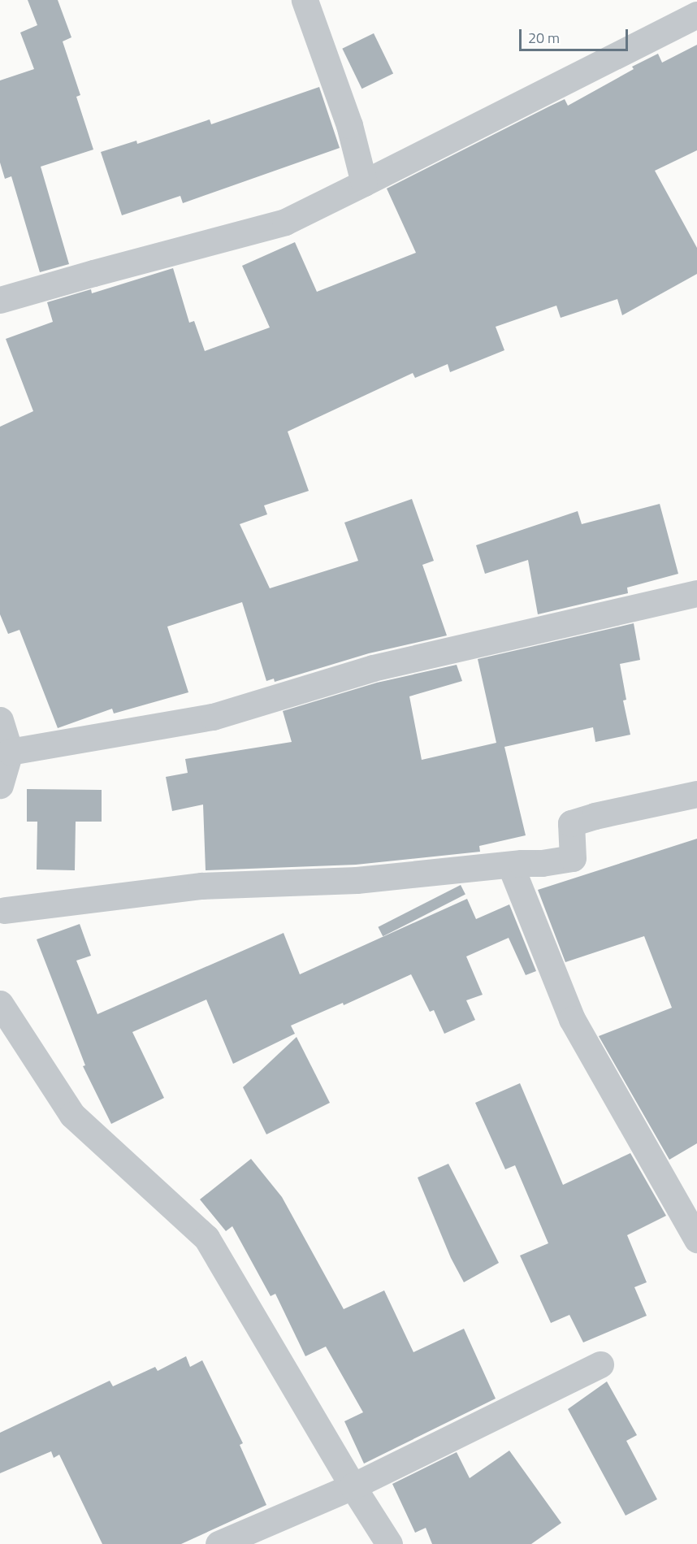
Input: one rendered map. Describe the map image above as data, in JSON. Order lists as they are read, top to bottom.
{
  "scale_bar": "20 m"
}
